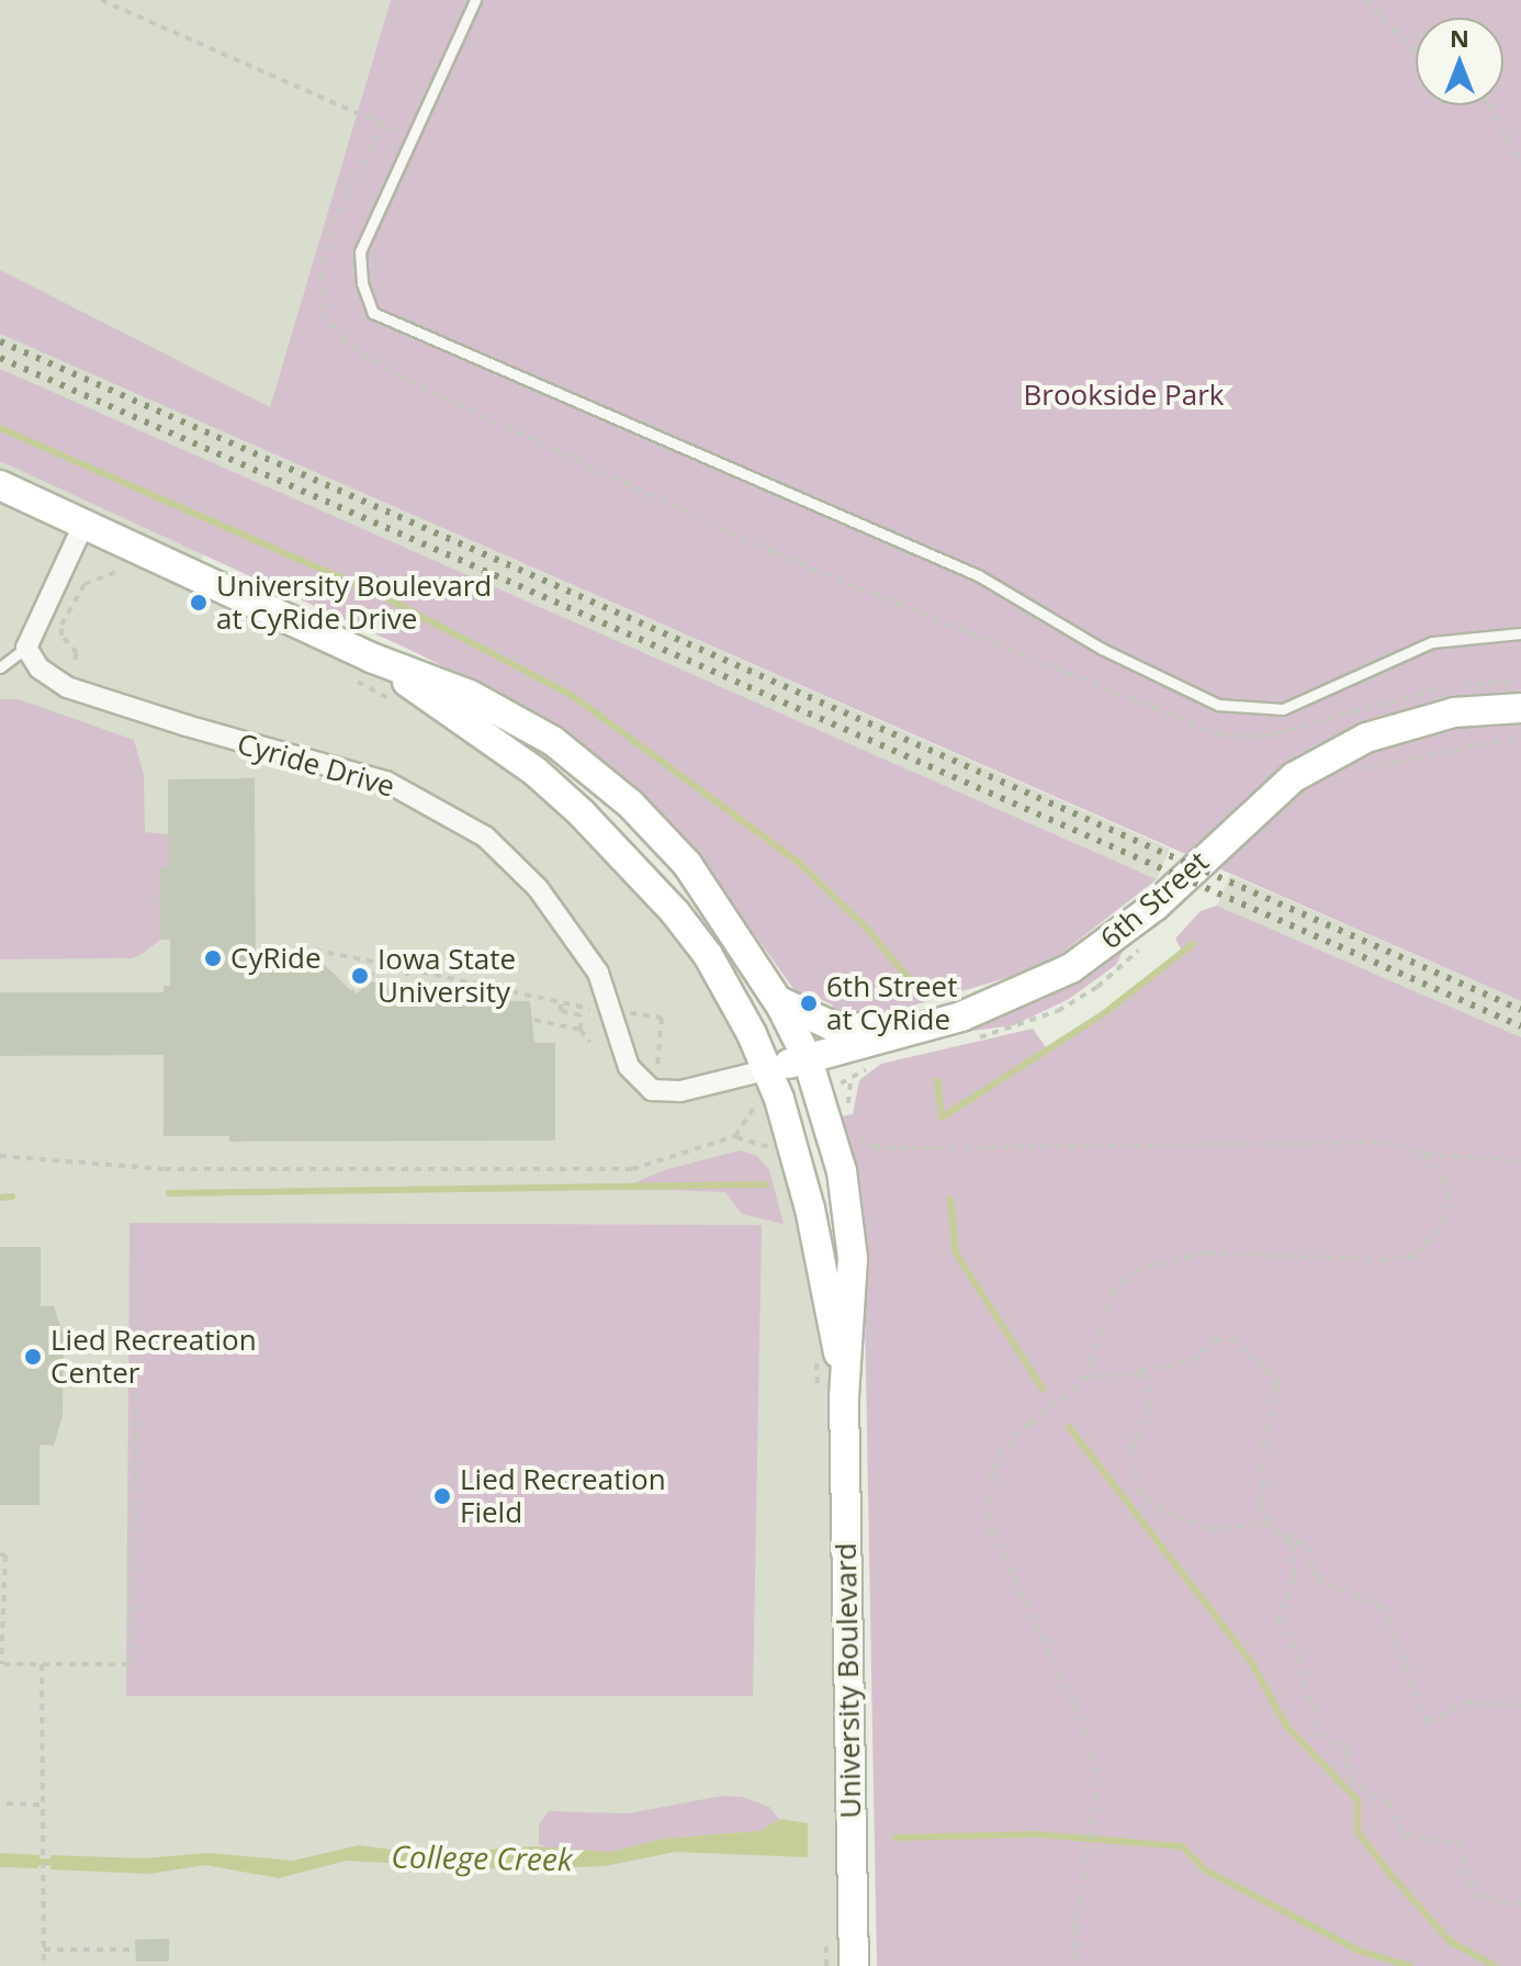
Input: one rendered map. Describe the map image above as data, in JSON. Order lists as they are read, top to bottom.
{
  "streets": {
    "main road": ["6th Street", "University Boulevard"],
    "street": ["Cyride Drive"]
  },
  "crossings": [
    ["Cyride Drive", "6th Street"],
    ["Cyride Drive", "University Boulevard"],
    ["6th Street", "University Boulevard"]
  ],
  "water": ["College Creek"],
  "parks": ["Brookside Park"],
  "places": [
    "University Boulevard at CyRide Drive",
    "CyRide",
    "Iowa State University",
    "6th Street at CyRide",
    "Lied Recreation Center",
    "Lied Recreation Field"
  ],
  "north": "top"
}
